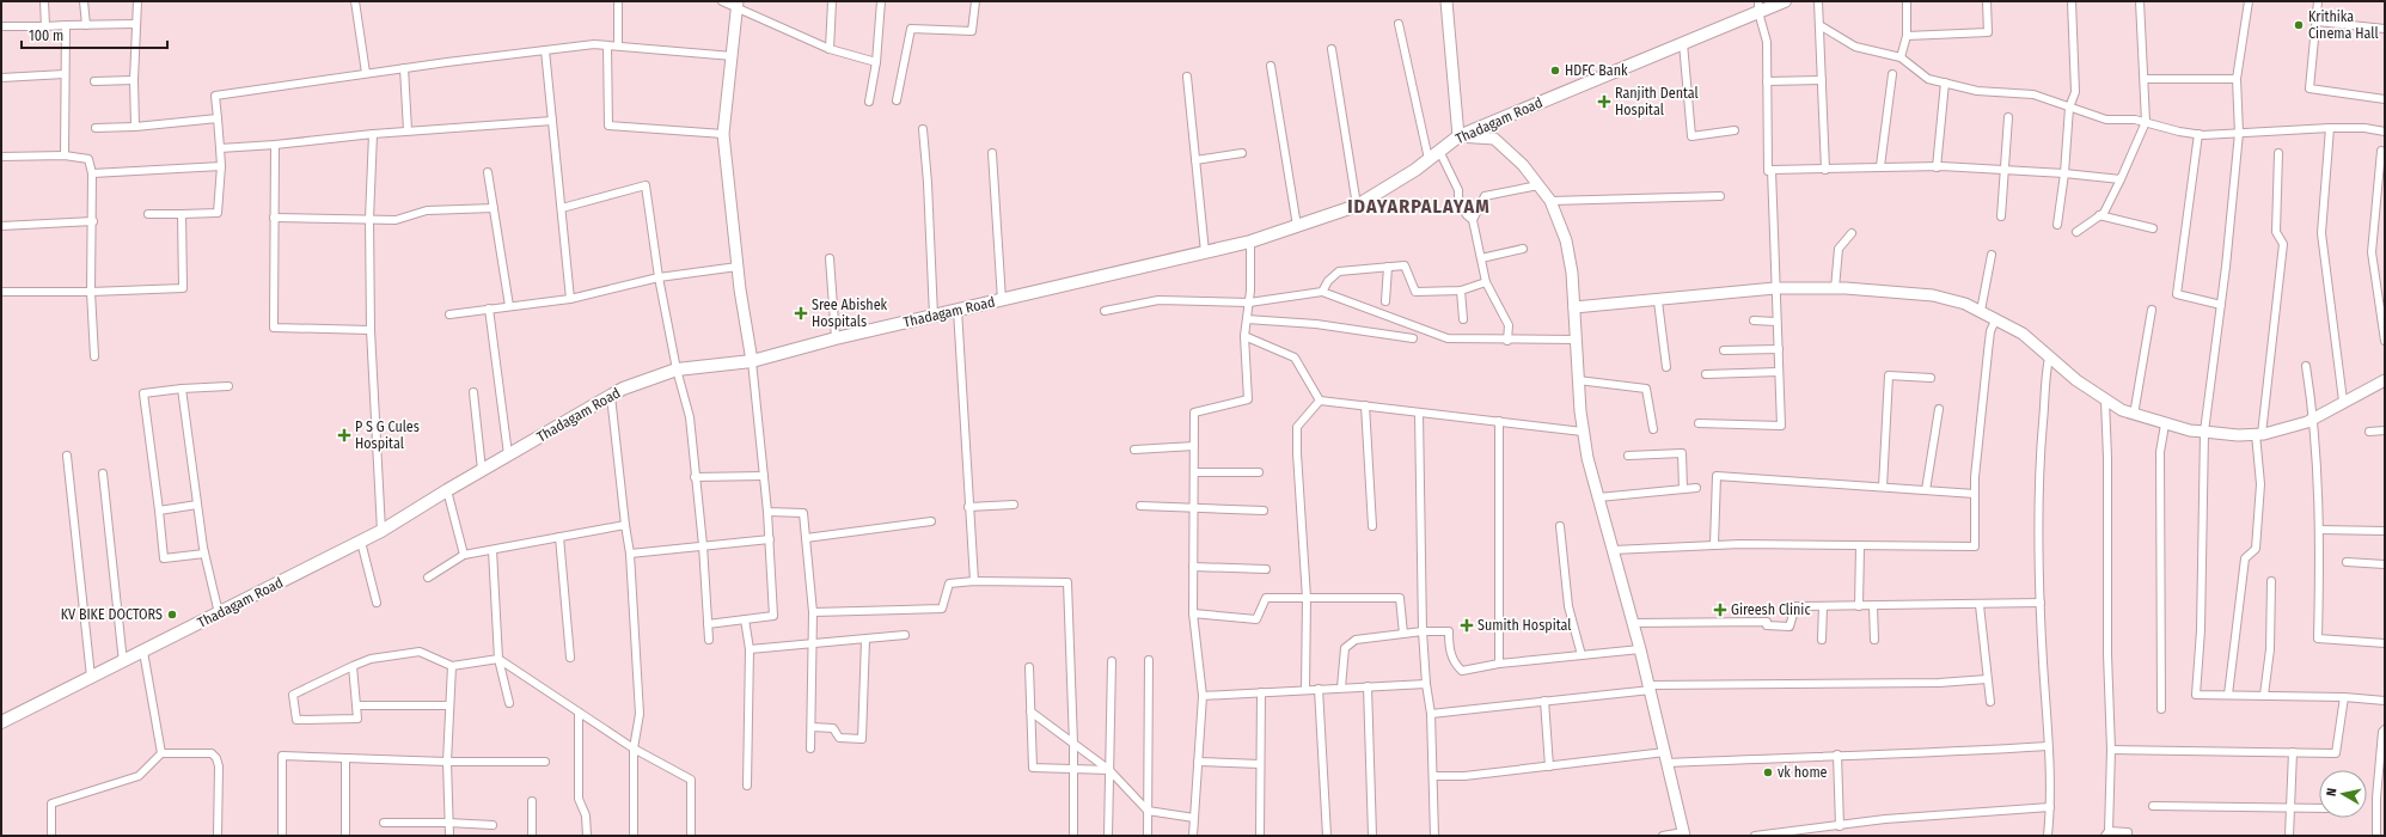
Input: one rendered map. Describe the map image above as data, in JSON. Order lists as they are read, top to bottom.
{
  "streets": {
    "main road": ["Thadagam Road"]
  },
  "districts": ["IDAYARPALAYAM"],
  "places": {
    "other": [
      "Krithika Cinema Hall",
      "HDFC Bank",
      "KV BIKE DOCTORS",
      "vk home"
    ],
    "health": [
      "Ranjith Dental Hospital",
      "Sree Abishek Hospitals",
      "P S G Cules Hospital",
      "Gireesh Clinic",
      "Sumith Hospital"
    ]
  },
  "scale_bar": "100 m",
  "north": "left"
}
